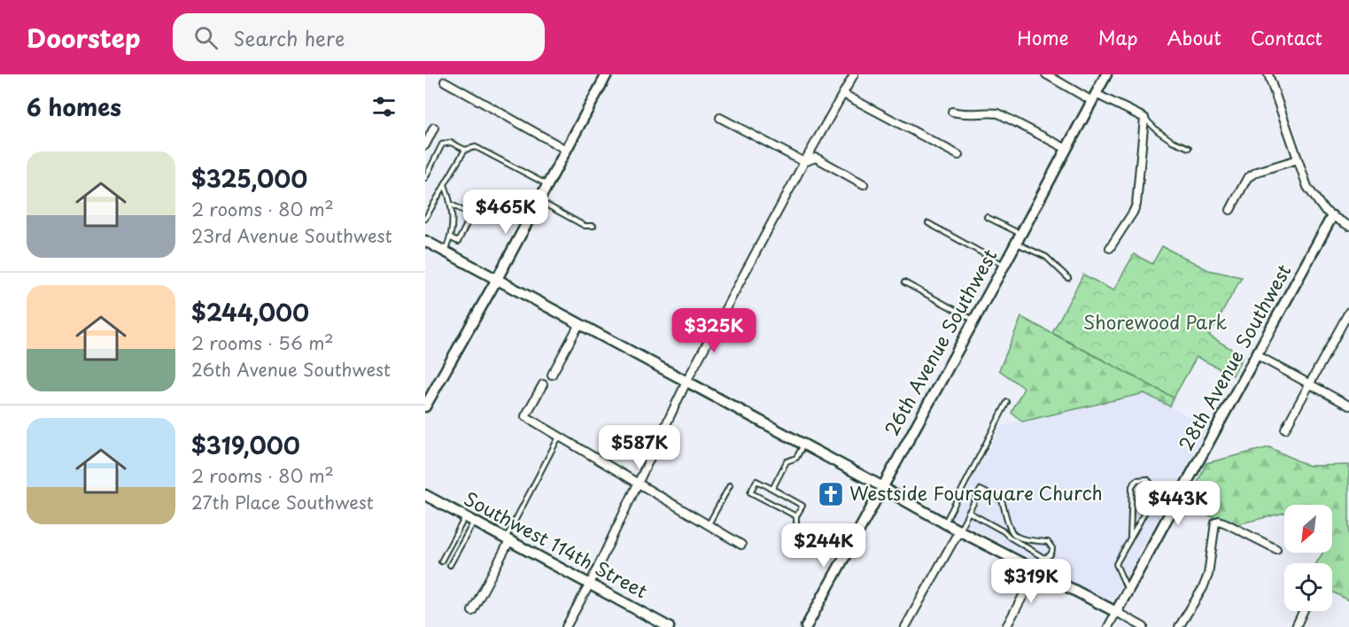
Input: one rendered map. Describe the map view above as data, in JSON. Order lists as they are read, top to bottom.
{
  "streets": {
    "street": ["26th Avenue Southwest", "28th Avenue Southwest", "Southwest 114th Street"]
  },
  "parks": ["Shorewood Park"],
  "places": {
    "church": ["Westside Foursquare Church"]
  },
  "north": "bottom left",
  "page": {
    "header": "Doorstep",
    "search": "Search here",
    "nav": [
      "Home",
      "Map",
      "About",
      "Contact"
    ],
    "heading": "6 homes",
    "list": [
      {
        "name": "$325,000",
        "note": "2 rooms · 80 m² · 23rd Avenue Southwest"
      },
      {
        "name": "$244,000",
        "note": "2 rooms · 56 m² · 26th Avenue Southwest"
      },
      {
        "name": "$319,000",
        "note": "2 rooms · 80 m² · 27th Place Southwest"
      }
    ],
    "price": [
      "$465K",
      "$325K",
      "$587K",
      "$443K",
      "$244K",
      "$319K"
    ]
  }
}
